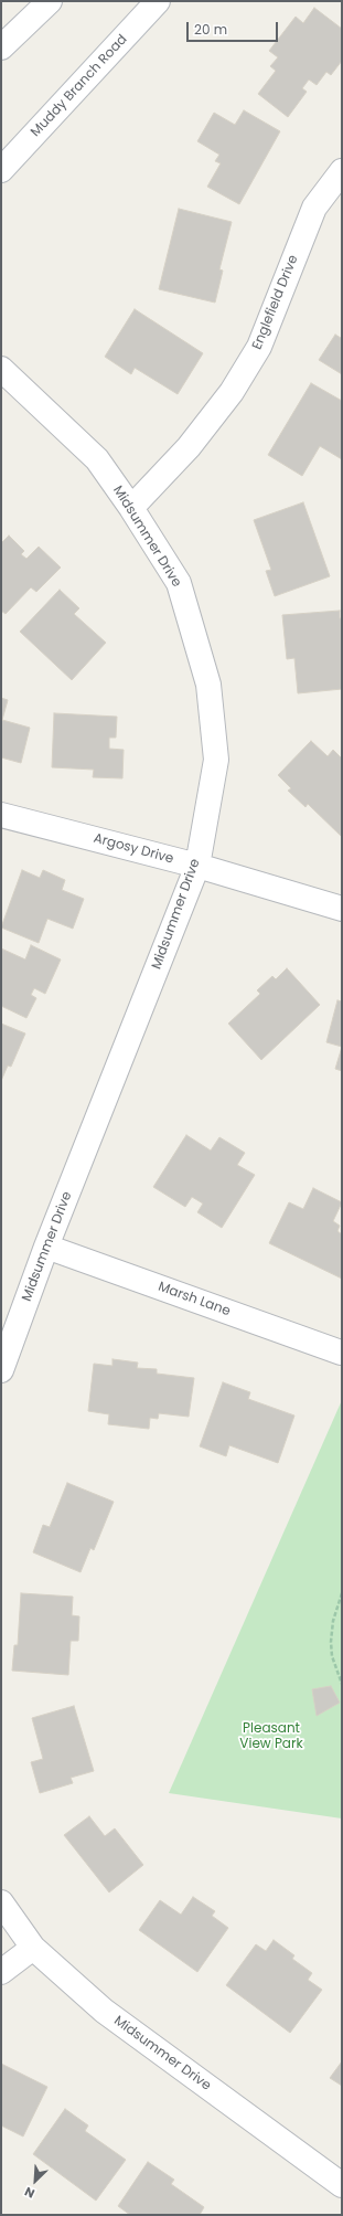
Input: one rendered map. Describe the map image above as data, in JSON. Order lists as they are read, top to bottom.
{
  "streets": {
    "street": [
      "Muddy Branch Road",
      "Englefield Drive",
      "Midsummer Drive",
      "Argosy Drive",
      "Marsh Lane"
    ]
  },
  "crossings": [
    ["Englefield Drive", "Midsummer Drive"],
    ["Midsummer Drive", "Argosy Drive"],
    ["Midsummer Drive", "Marsh Lane"]
  ],
  "parks": ["Pleasant View Park"],
  "scale_bar": "20 m",
  "north": "bottom left"
}
